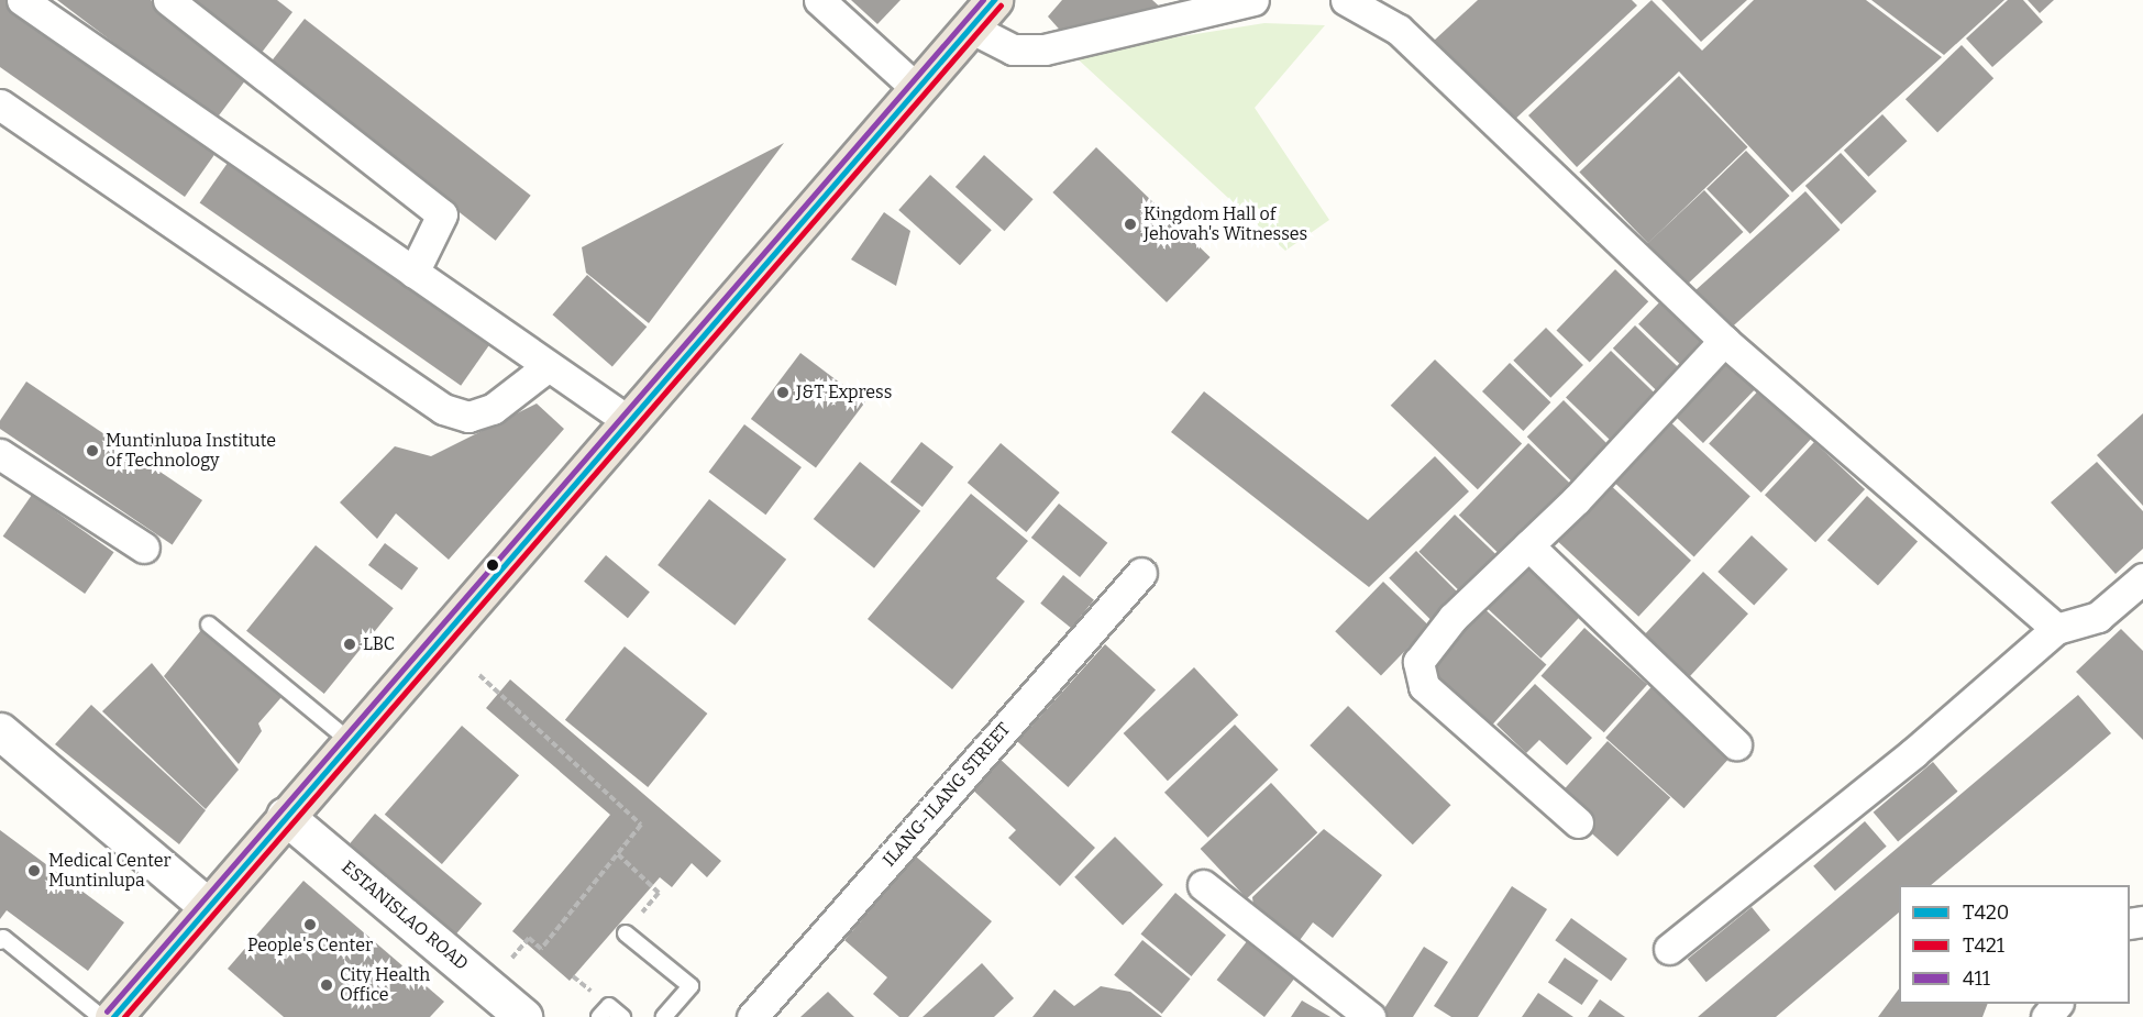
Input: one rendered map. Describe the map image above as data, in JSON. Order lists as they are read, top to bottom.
{
  "streets": {
    "street": ["ILANG-ILANG STREET", "ESTANISLAO ROAD"]
  },
  "places": [
    "Kingdom Hall of Jehovah's Witnesses",
    "J&T Express",
    "Muntinlupa Institute of Technology",
    "LBC",
    "Medical Center Muntinlupa",
    "People's Center",
    "City Health Office"
  ],
  "lines": ["transit line T420", "transit line 411", "transit line T421"],
  "legend": ["T420", "T421", "411"]
}
